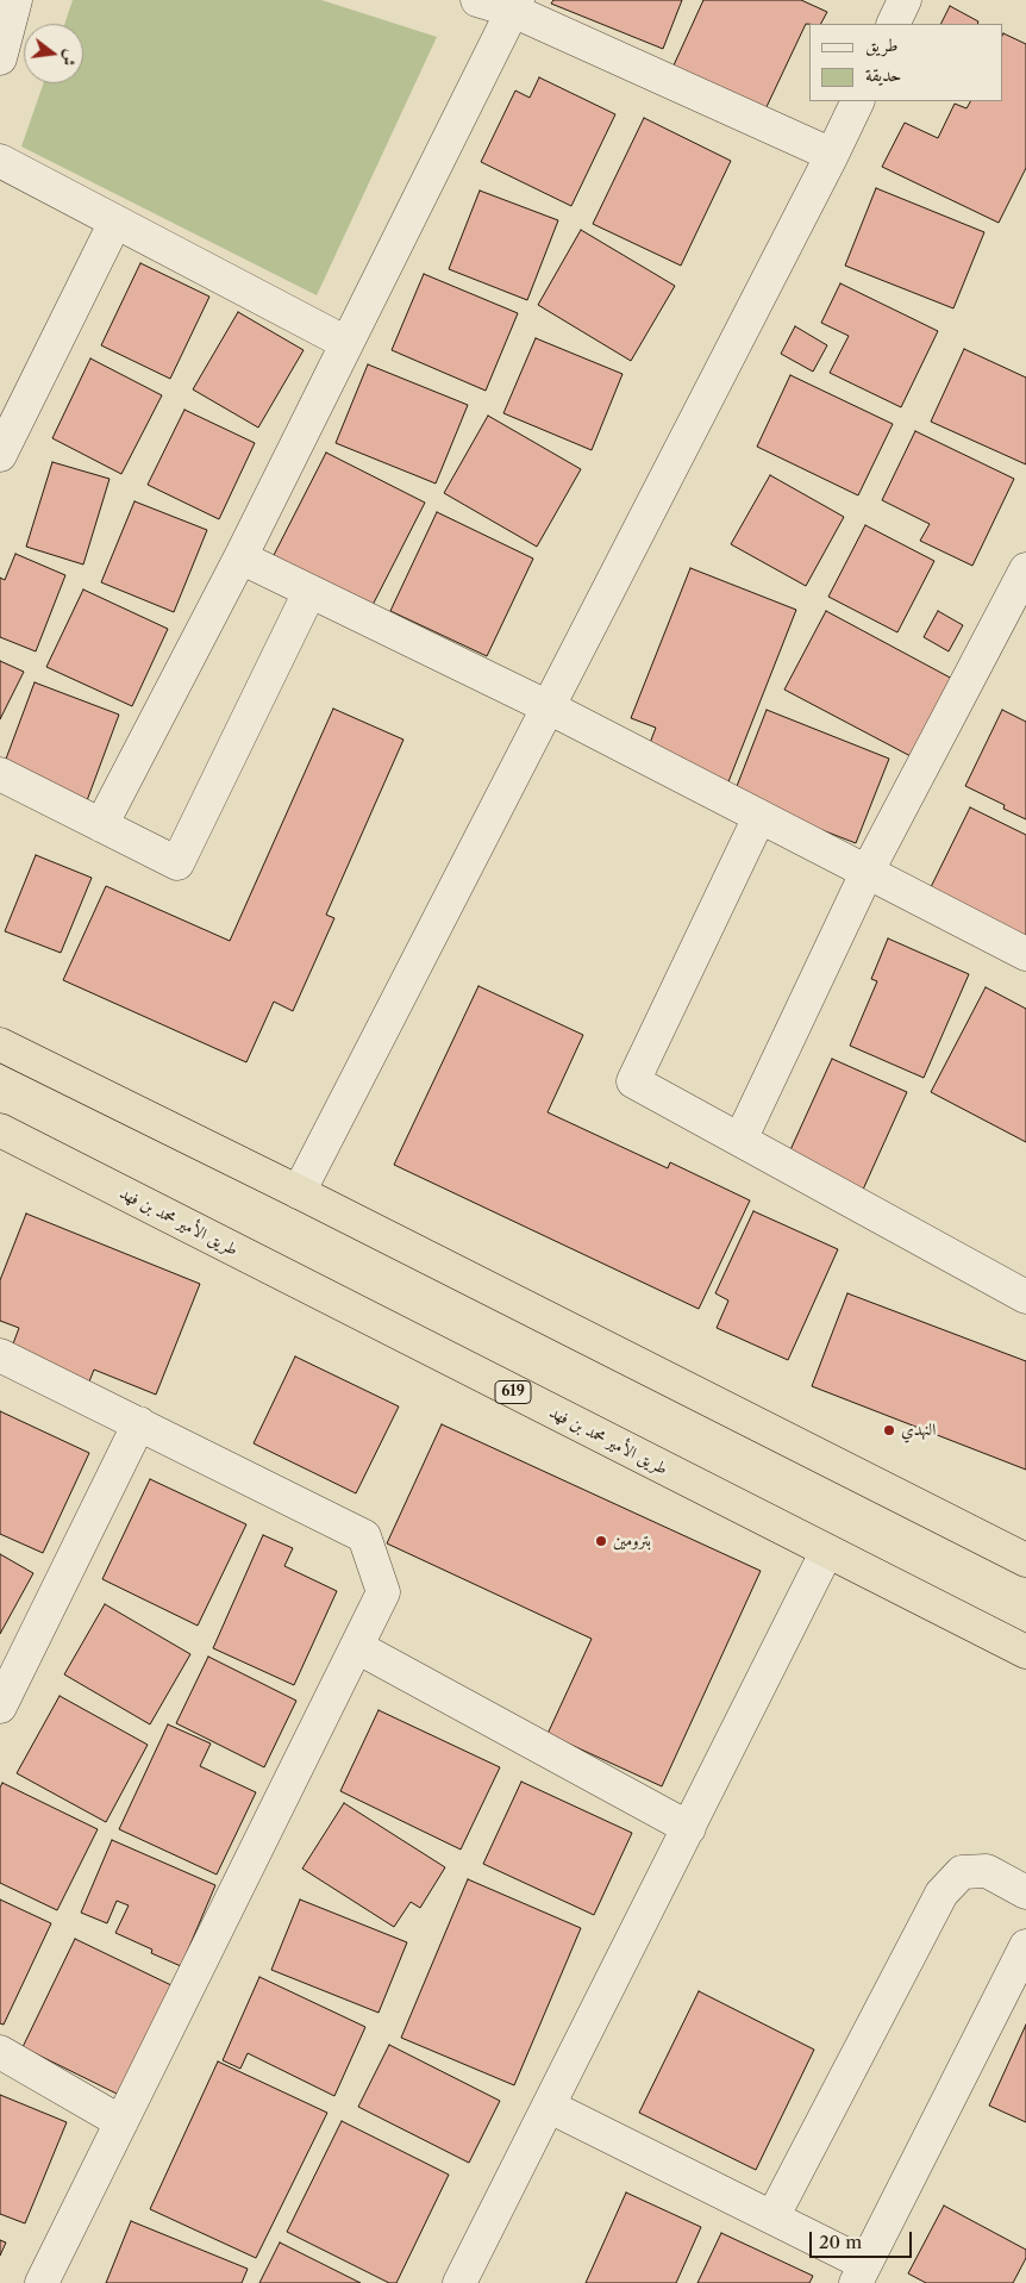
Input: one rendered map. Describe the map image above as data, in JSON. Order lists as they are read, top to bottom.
{
  "streets": {
    "highway": ["طريق الأمير محمد بن فهد", "619"]
  },
  "places": ["النهدي", "بترومين"],
  "legend": ["طريق", "حديقة"],
  "scale_bar": "20 m",
  "north": "right"
}
